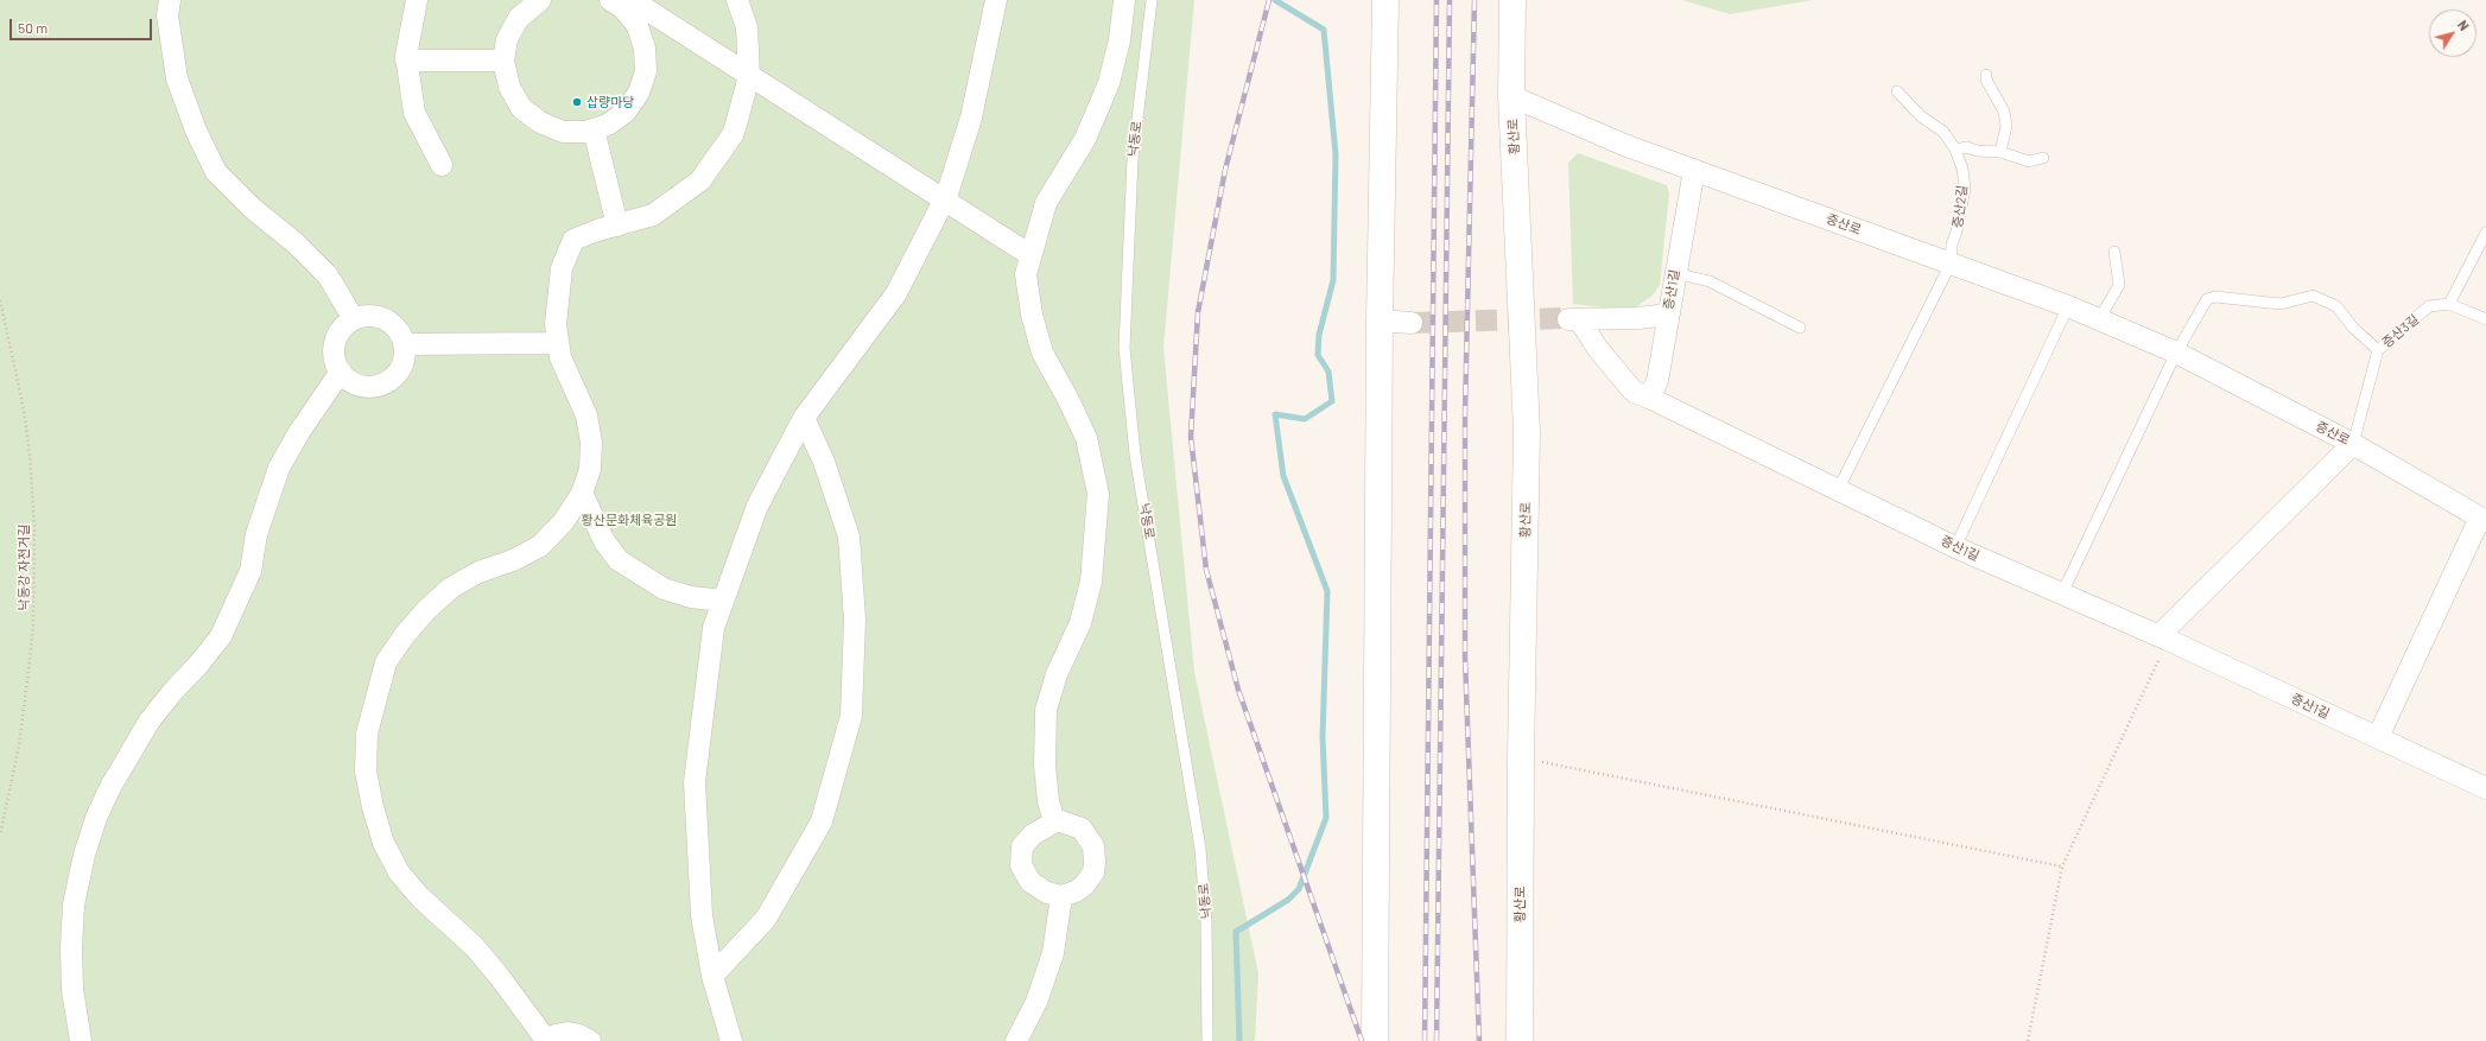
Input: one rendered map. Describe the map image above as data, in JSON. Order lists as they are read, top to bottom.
{
  "streets": {
    "main road": ["황산로"],
    "street": ["증산로", "증산1길"],
    "lane": ["낙동로", "증산2길", "증산3길"],
    "path": ["낙동강 자전거길"]
  },
  "crossings": [
    ["황산로", "증산로"],
    ["증산2길", "증산로"],
    ["증산2길", "증산1길"],
    ["증산로", "증산1길"],
    ["증산로", "증산3길"]
  ],
  "parks": ["황산문화체육공원"],
  "places": ["삽량마당"],
  "scale_bar": "50 m",
  "north": "top right"
}
